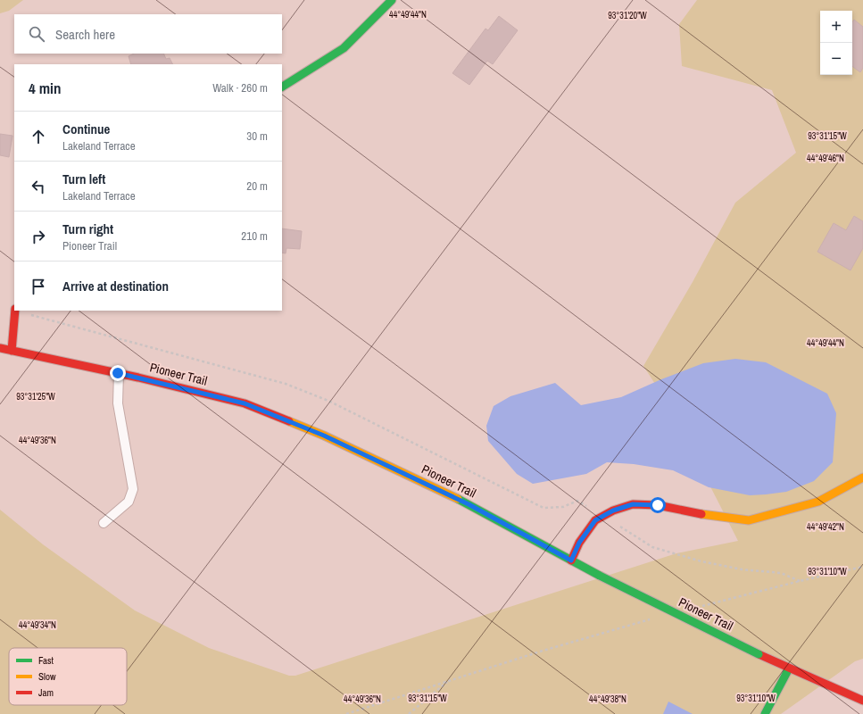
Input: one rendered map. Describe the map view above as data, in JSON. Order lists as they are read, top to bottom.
{
  "streets": {
    "main road": ["Pioneer Trail"]
  },
  "legend": ["Fast", "Slow", "Jam"],
  "page": {
    "map_buttons": ["+", "−"],
    "search": "Search here",
    "heading": ["4 min", "Walk · 260 m"],
    "list": [
      ["Continue", "Lakeland Terrace", "30 m"],
      ["Turn left", "Lakeland Terrace", "20 m"],
      ["Turn right", "Pioneer Trail", "210 m"],
      "Arrive at destination"
    ]
  },
  "coordinates": [
    "44°49'44\"N",
    "93°31'20\"W",
    "93°31'15\"W",
    "44°49'46\"N",
    "93°31'25\"W",
    "44°49'36\"N",
    "44°49'42\"N",
    "93°31'10\"W",
    "44°49'34\"N",
    "44°49'38\"N"
  ]
}
